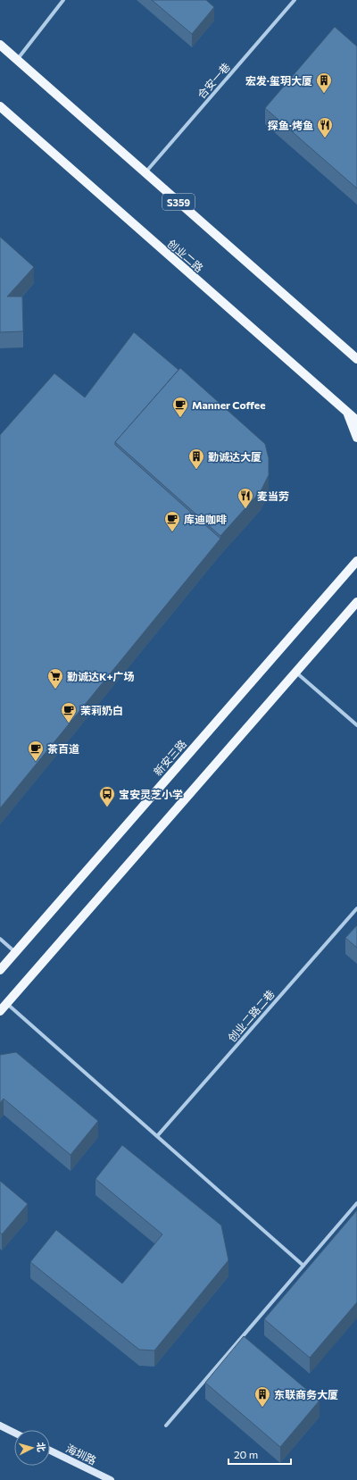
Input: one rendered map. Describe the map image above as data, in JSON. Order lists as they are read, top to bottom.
{
  "streets": {
    "main road": ["S359", "创业二路", "新安三路"],
    "street": ["合安一巷", "创业二路二巷", "海圳路"]
  },
  "crossings": [
    ["合安一巷", "S359"]
  ],
  "places": {
    "building": ["宏发·玺玥大厦", "勤诚达大厦", "东联商务大厦"],
    "restaurant": ["探鱼·烤鱼", "麦当劳"],
    "cafe": [
      "Manner Coffee",
      "库迪咖啡",
      "茉莉奶白",
      "茶百道"
    ],
    "supermarket": ["勤诚达K+广场"],
    "bus stop": ["宝安灵芝小学"]
  },
  "scale_bar": "20 m",
  "north": "right"
}
